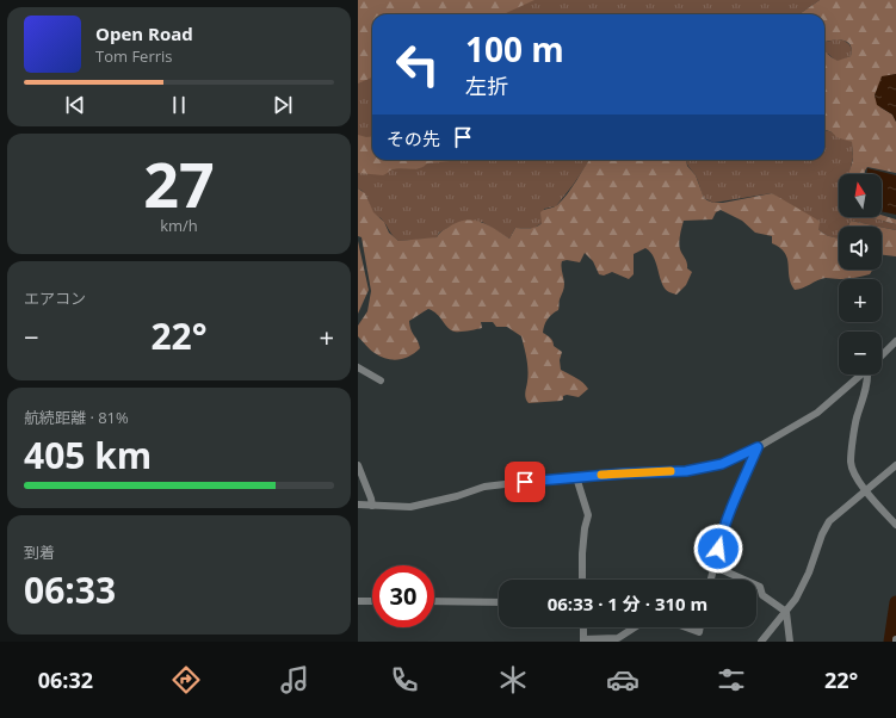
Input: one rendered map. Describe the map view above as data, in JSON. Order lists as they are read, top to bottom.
{
  "north": "top",
  "page": {
    "turn": ["100 m", "左折"],
    "song": ["Open Road", "Tom Ferris"],
    "then": "その先",
    "tile": [
      ["27", "km/h"],
      "エアコン",
      ["航続距離 · 81%", "405 km"],
      ["到着", "06:33"]
    ],
    "map_buttons": ["+", "−"],
    "heat": ["−", "22°", "+"],
    "limit": "30",
    "trip": "06:33 · 1 分 · 310 m",
    "tabs": ["06:32", "22°"]
  }
}
